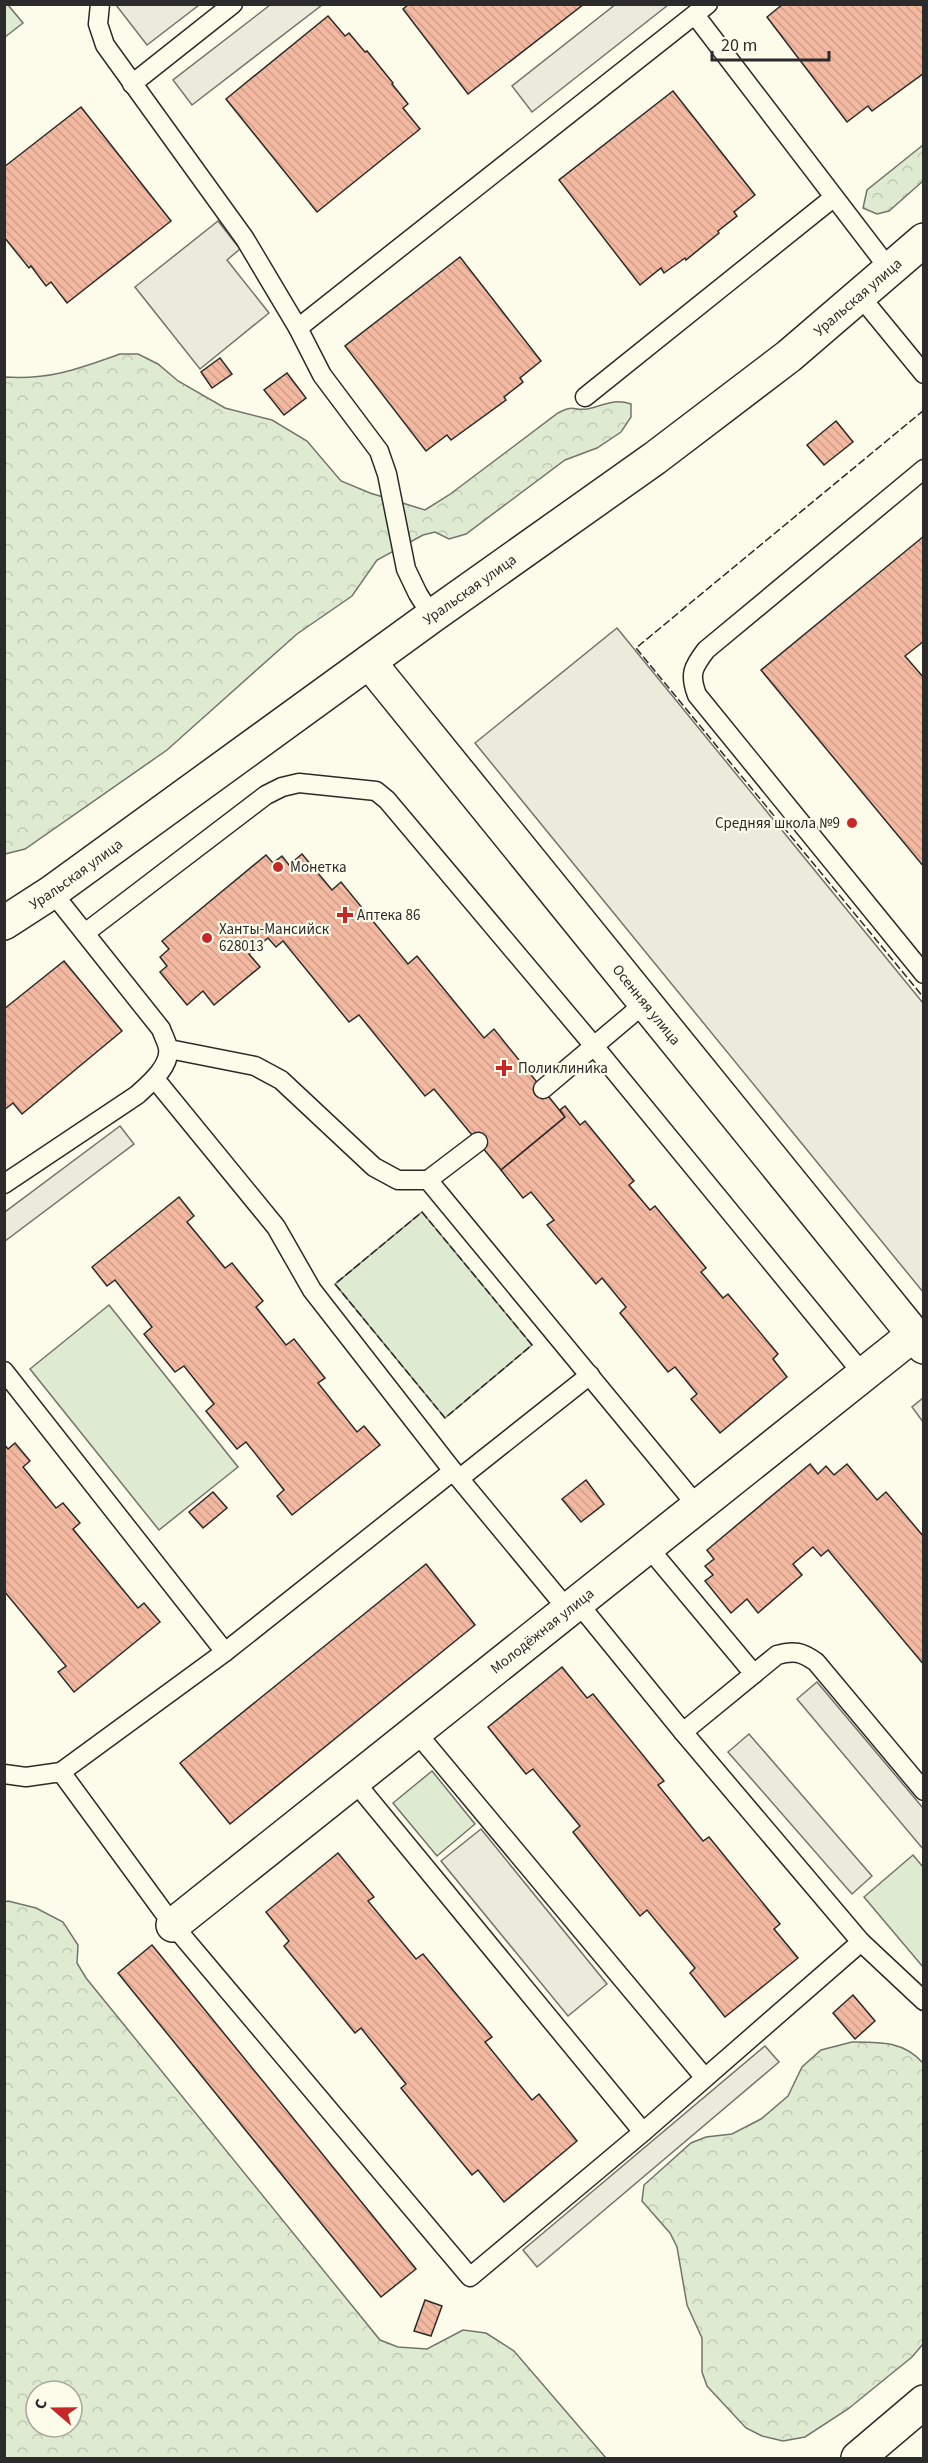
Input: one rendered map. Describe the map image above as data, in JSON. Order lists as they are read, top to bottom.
{
  "streets": {
    "street": ["Уральская улица", "Осенняя улица", "Молодёжная улица"]
  },
  "crossings": [
    ["Уральская улица", "Осенняя улица"],
    ["Осенняя улица", "Молодёжная улица"]
  ],
  "places": {
    "other": ["Средняя школа №9", "Монетка", "Ханты-Мансийск 628013"],
    "health": ["Аптека 86", "Поликлиника"]
  },
  "scale_bar": "20 m",
  "north": "left"
}
